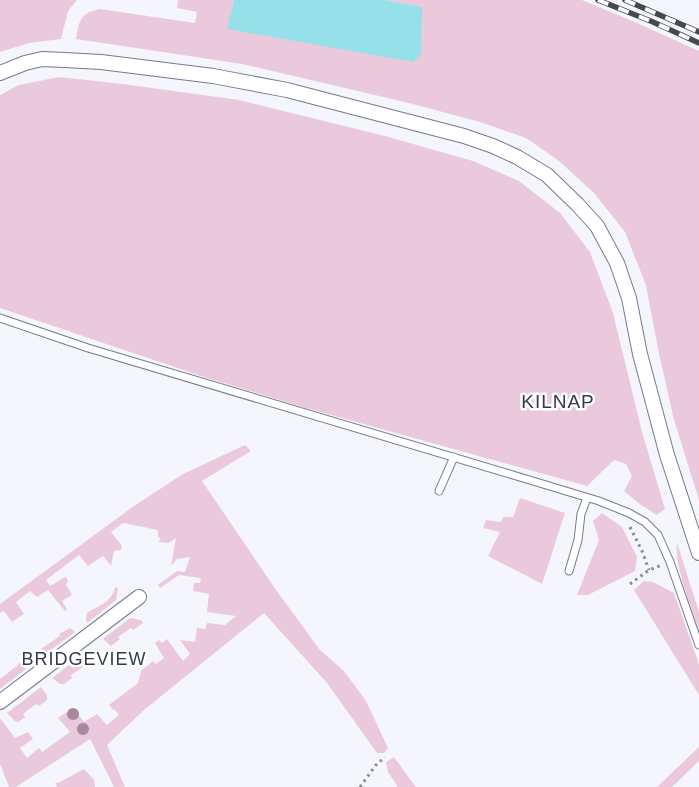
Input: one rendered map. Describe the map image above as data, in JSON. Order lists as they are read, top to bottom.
{
  "districts": ["KILNAP", "BRIDGEVIEW"]
}
